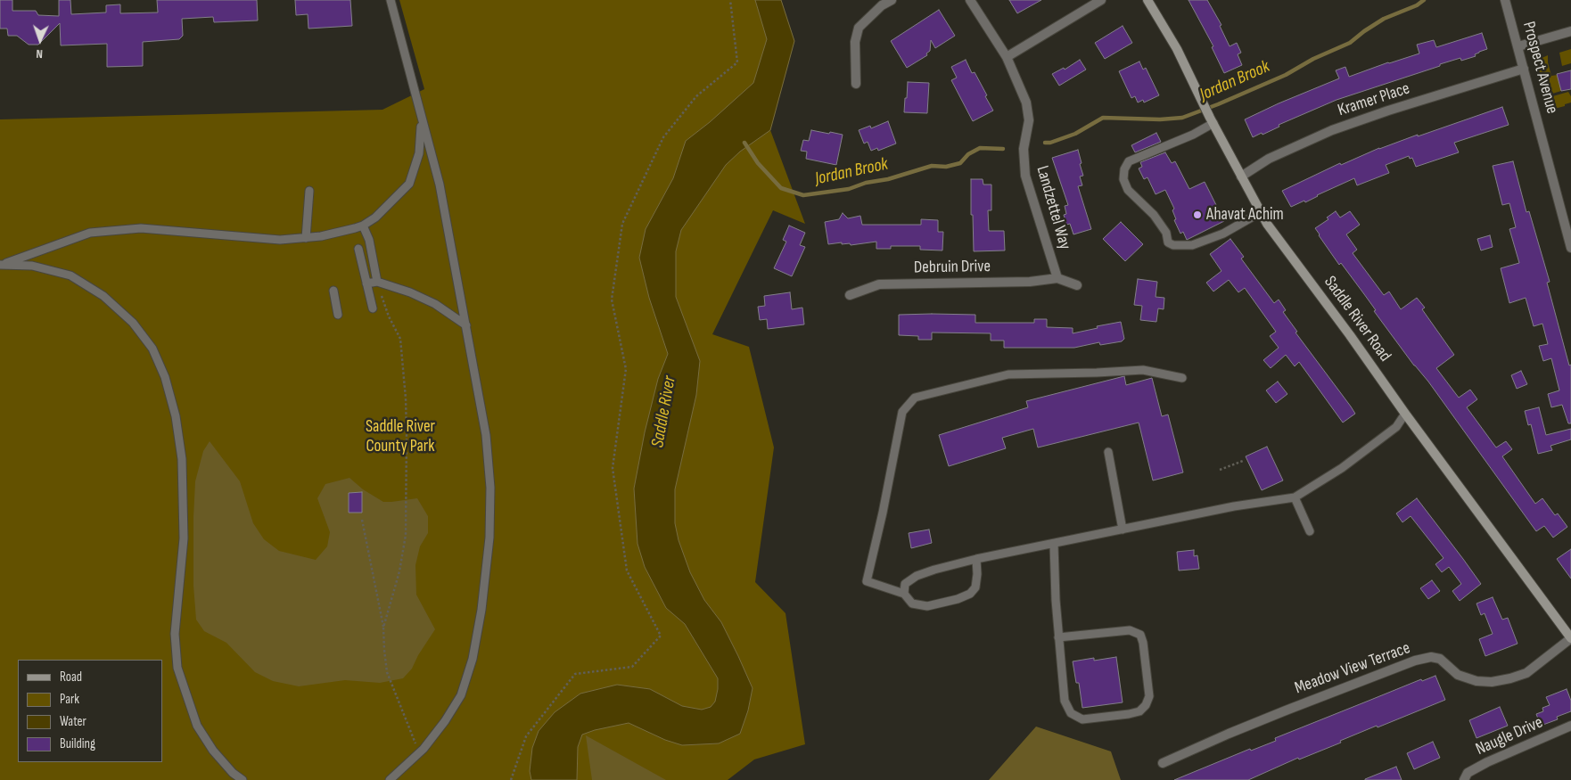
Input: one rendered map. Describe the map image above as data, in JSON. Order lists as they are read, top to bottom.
{
  "streets": {
    "main road": ["Saddle River Road"],
    "street": [
      "Prospect Avenue",
      "Kramer Place",
      "Landzettel Way",
      "Debruin Drive",
      "Meadow View Terrace",
      "Naugle Drive"
    ]
  },
  "crossings": [
    ["Prospect Avenue", "Kramer Place"],
    ["Kramer Place", "Saddle River Road"],
    ["Landzettel Way", "Debruin Drive"],
    ["Saddle River Road", "Meadow View Terrace"]
  ],
  "water": ["Jordan Brook", "Saddle River"],
  "parks": ["Saddle River County Park"],
  "places": ["Ahavat Achim"],
  "legend": [
    "Road",
    "Park",
    "Water",
    "Building"
  ],
  "north": "bottom"
}
